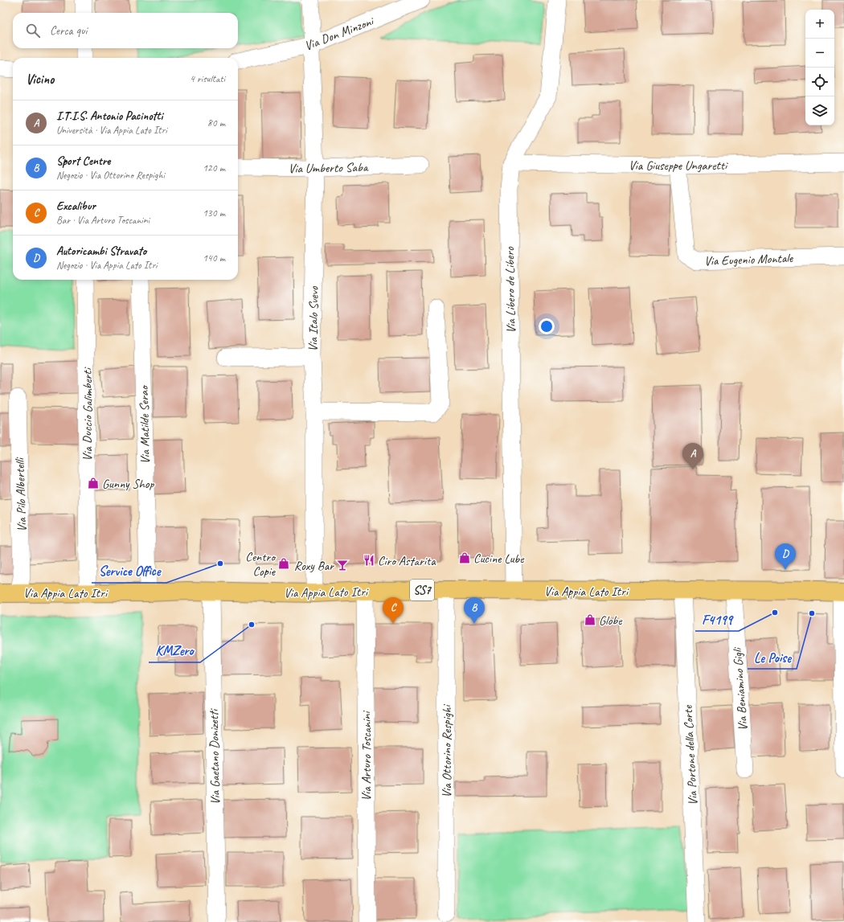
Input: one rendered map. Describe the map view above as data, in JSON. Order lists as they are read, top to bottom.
{
  "streets": {
    "main road": ["SS7", "Via Appia Lato Itri"],
    "street": [
      "Via Don Minzoni",
      "Via Giuseppe Ungaretti",
      "Via Umberto Saba",
      "Via Eugenio Montale",
      "Via Libero de Libero",
      "Via Italo Svevo",
      "Via Duccio Galimberti",
      "Via Matilde Serao",
      "Via Pilo Albertelli",
      "Via Beniamino Gigli",
      "Via Ottorino Respighi",
      "Via Portone della Corte",
      "Via Arturo Toscanini",
      "Via Gaetano Donizetti"
    ]
  },
  "crossings": [
    ["Via Don Minzoni", "Via Italo Svevo"],
    ["Via Giuseppe Ungaretti", "Via Eugenio Montale"],
    ["Via Giuseppe Ungaretti", "Via Libero de Libero"],
    ["Via Umberto Saba", "Via Italo Svevo"],
    ["Via Libero de Libero", "Via Appia Lato Itri"],
    ["Via Italo Svevo", "Via Appia Lato Itri"],
    ["Via Duccio Galimberti", "Via Appia Lato Itri"],
    ["Via Matilde Serao", "Via Appia Lato Itri"],
    ["Via Pilo Albertelli", "Via Appia Lato Itri"],
    ["Via Appia Lato Itri", "Via Beniamino Gigli"],
    ["Via Appia Lato Itri", "Via Ottorino Respighi"],
    ["Via Appia Lato Itri", "Via Portone della Corte"],
    ["Via Appia Lato Itri", "Via Arturo Toscanini"],
    ["Via Appia Lato Itri", "Via Gaetano Donizetti"]
  ],
  "places": {
    "shop": [
      "Gunny Shop",
      "Cucine Lube",
      "Centro Copie",
      "Globe"
    ],
    "restaurant": ["Ciro Astarita"],
    "other": [
      "Service Office",
      "F4199",
      "Le Poise",
      "KMZero"
    ],
    "bar": ["Roxy Bar"]
  },
  "page": {
    "map_buttons": ["+", "−"],
    "search": "Cerca qui",
    "heading": ["Vicino", "4 risultati"],
    "list": [
      {
        "mark": "A",
        "name": "I.T.I.S. Antonio Pacinotti",
        "note": "Università · Via Appia Lato Itri",
        "value": "80 m"
      },
      {
        "mark": "B",
        "name": "Sport Centre",
        "note": "Negozio · Via Ottorino Respighi",
        "value": "120 m"
      },
      {
        "mark": "C",
        "name": "Excalibur",
        "note": "Bar · Via Arturo Toscanini",
        "value": "130 m"
      },
      {
        "mark": "D",
        "name": "Autoricambi Stravato",
        "note": "Negozio · Via Appia Lato Itri",
        "value": "140 m"
      }
    ],
    "pins": [
      "A",
      "D",
      "B",
      "C"
    ]
  }
}
